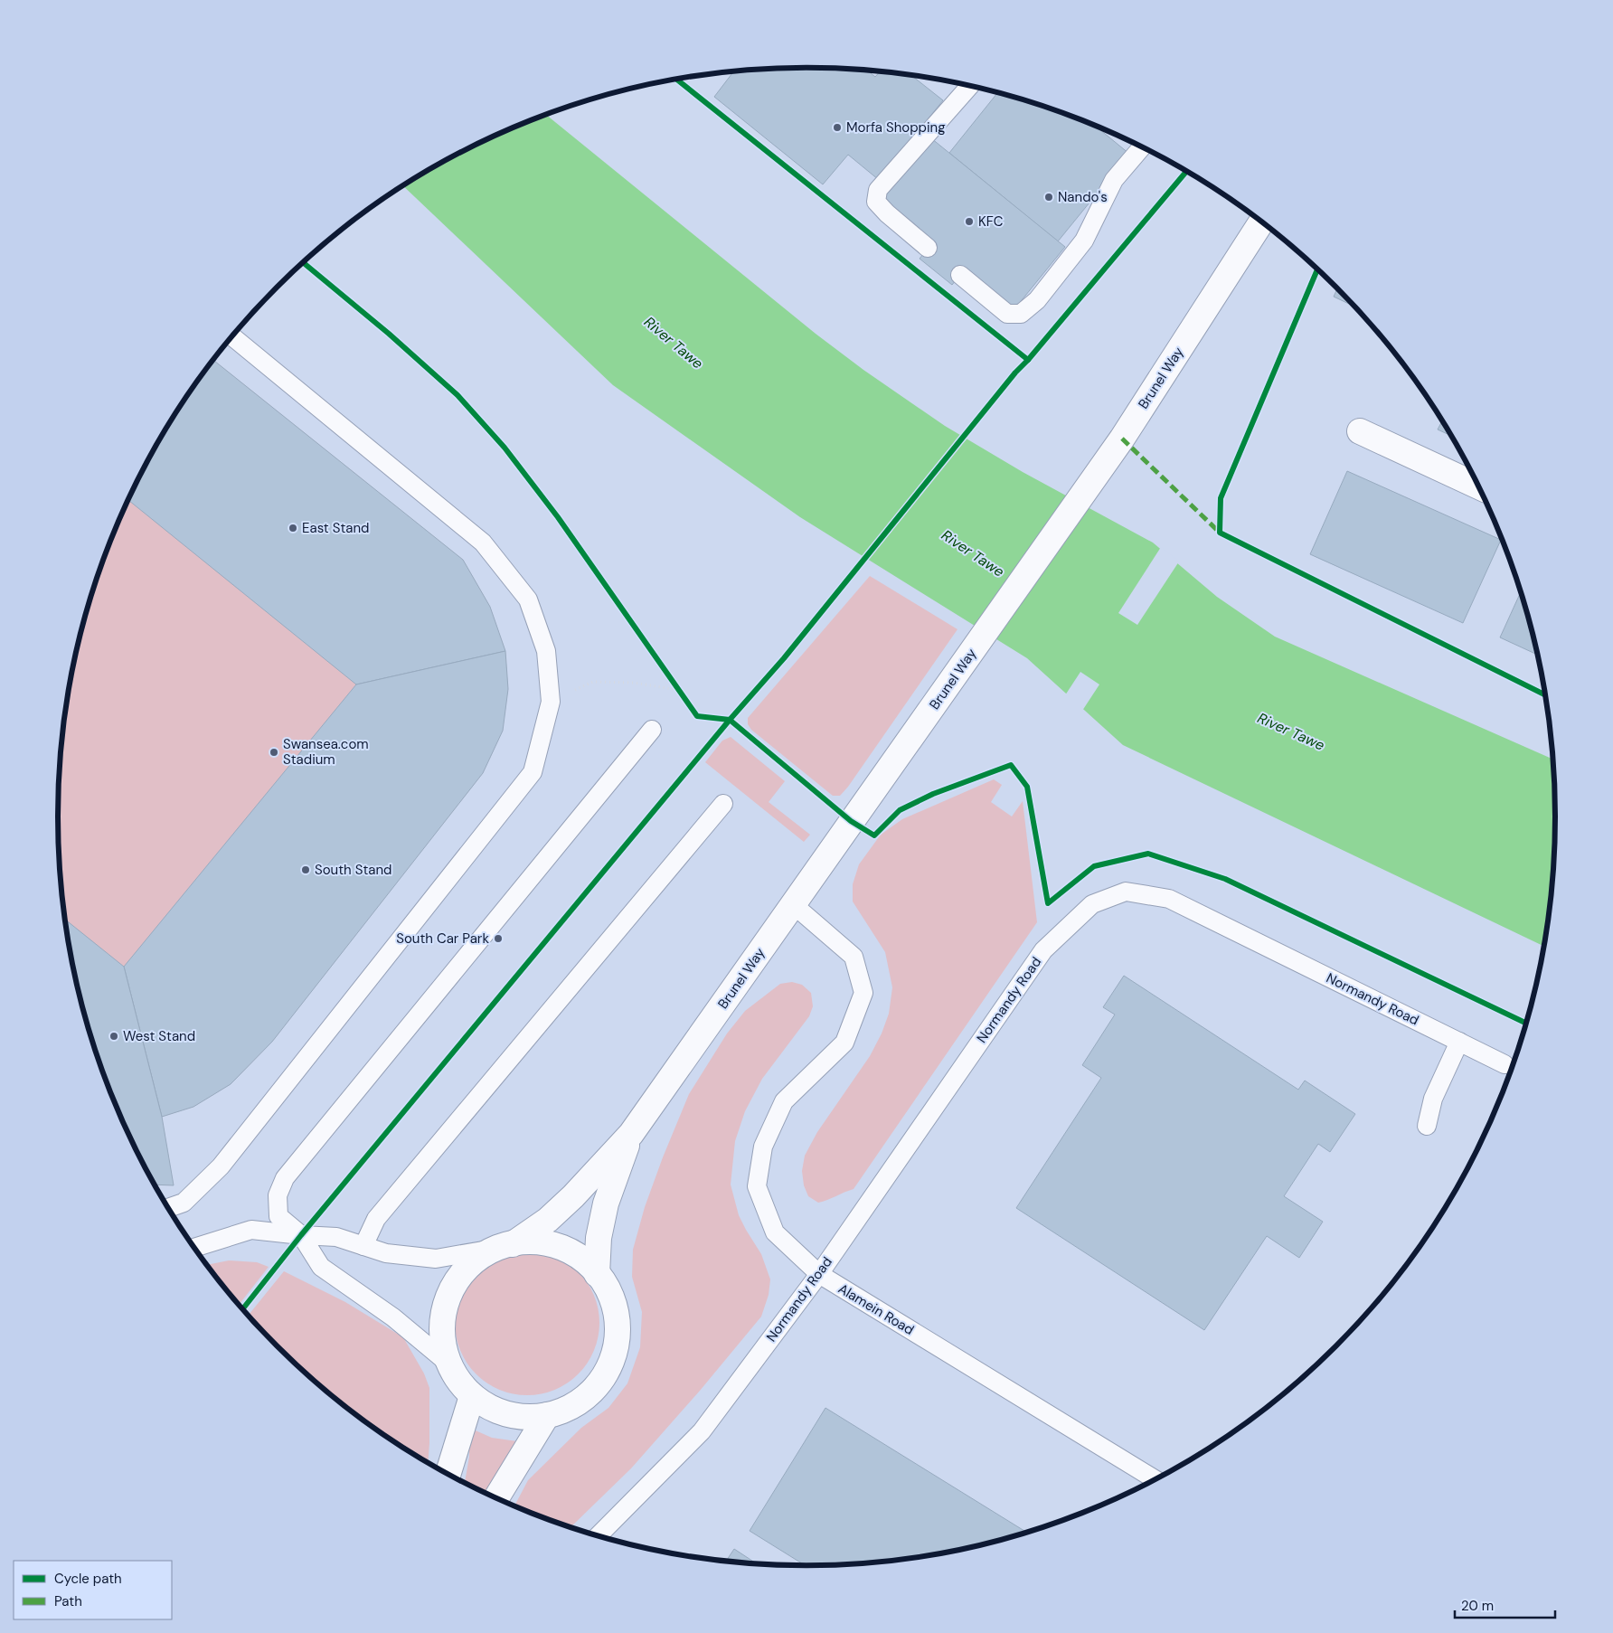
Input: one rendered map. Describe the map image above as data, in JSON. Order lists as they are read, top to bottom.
{
  "streets": {
    "street": ["Brunel Way"],
    "lane": ["Normandy Road", "Alamein Road"]
  },
  "crossings": [
    ["Brunel Way", "Alamein Road"],
    ["Normandy Road", "Alamein Road"]
  ],
  "water": ["River Tawe"],
  "places": [
    "Morfa Shopping",
    "Nando's",
    "KFC",
    "East Stand",
    "Swansea.com Stadium",
    "South Stand",
    "South Car Park",
    "West Stand"
  ],
  "legend": ["Cycle path", "Path"],
  "scale_bar": "20 m"
}
